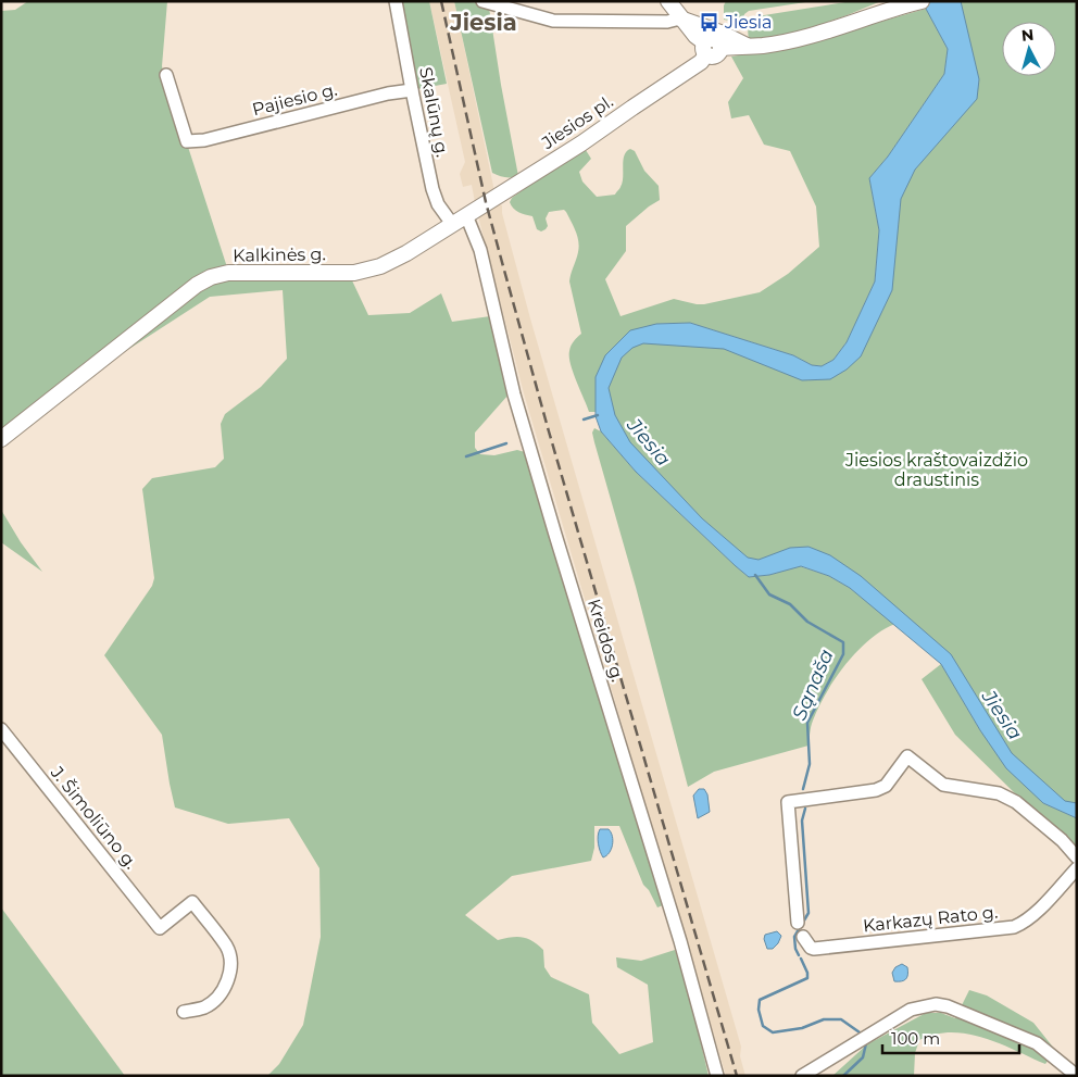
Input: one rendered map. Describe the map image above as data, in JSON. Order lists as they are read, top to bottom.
{
  "streets": {
    "main road": ["Jiesios pl.", "Kalkinės g."],
    "street": [
      "Pajiesio g.",
      "Skalūnų g.",
      "Kreidos g.",
      "J. Šimoliūno g.",
      "Karkazų Rato g."
    ]
  },
  "crossings": [
    ["Pajiesio g.", "Skalūnų g."],
    ["Skalūnų g.", "Kalkinės g."],
    ["Jiesios pl.", "Kalkinės g."],
    ["Jiesios pl.", "Kreidos g."],
    ["Kalkinės g.", "Kreidos g."]
  ],
  "districts": ["Jiesia"],
  "water": ["Jiesia", "Sąnaša"],
  "parks": ["Jiesios kraštovaizdžio draustinis"],
  "places": {
    "bus stop": ["Jiesia"]
  },
  "scale_bar": "100 m",
  "north": "top"
}
